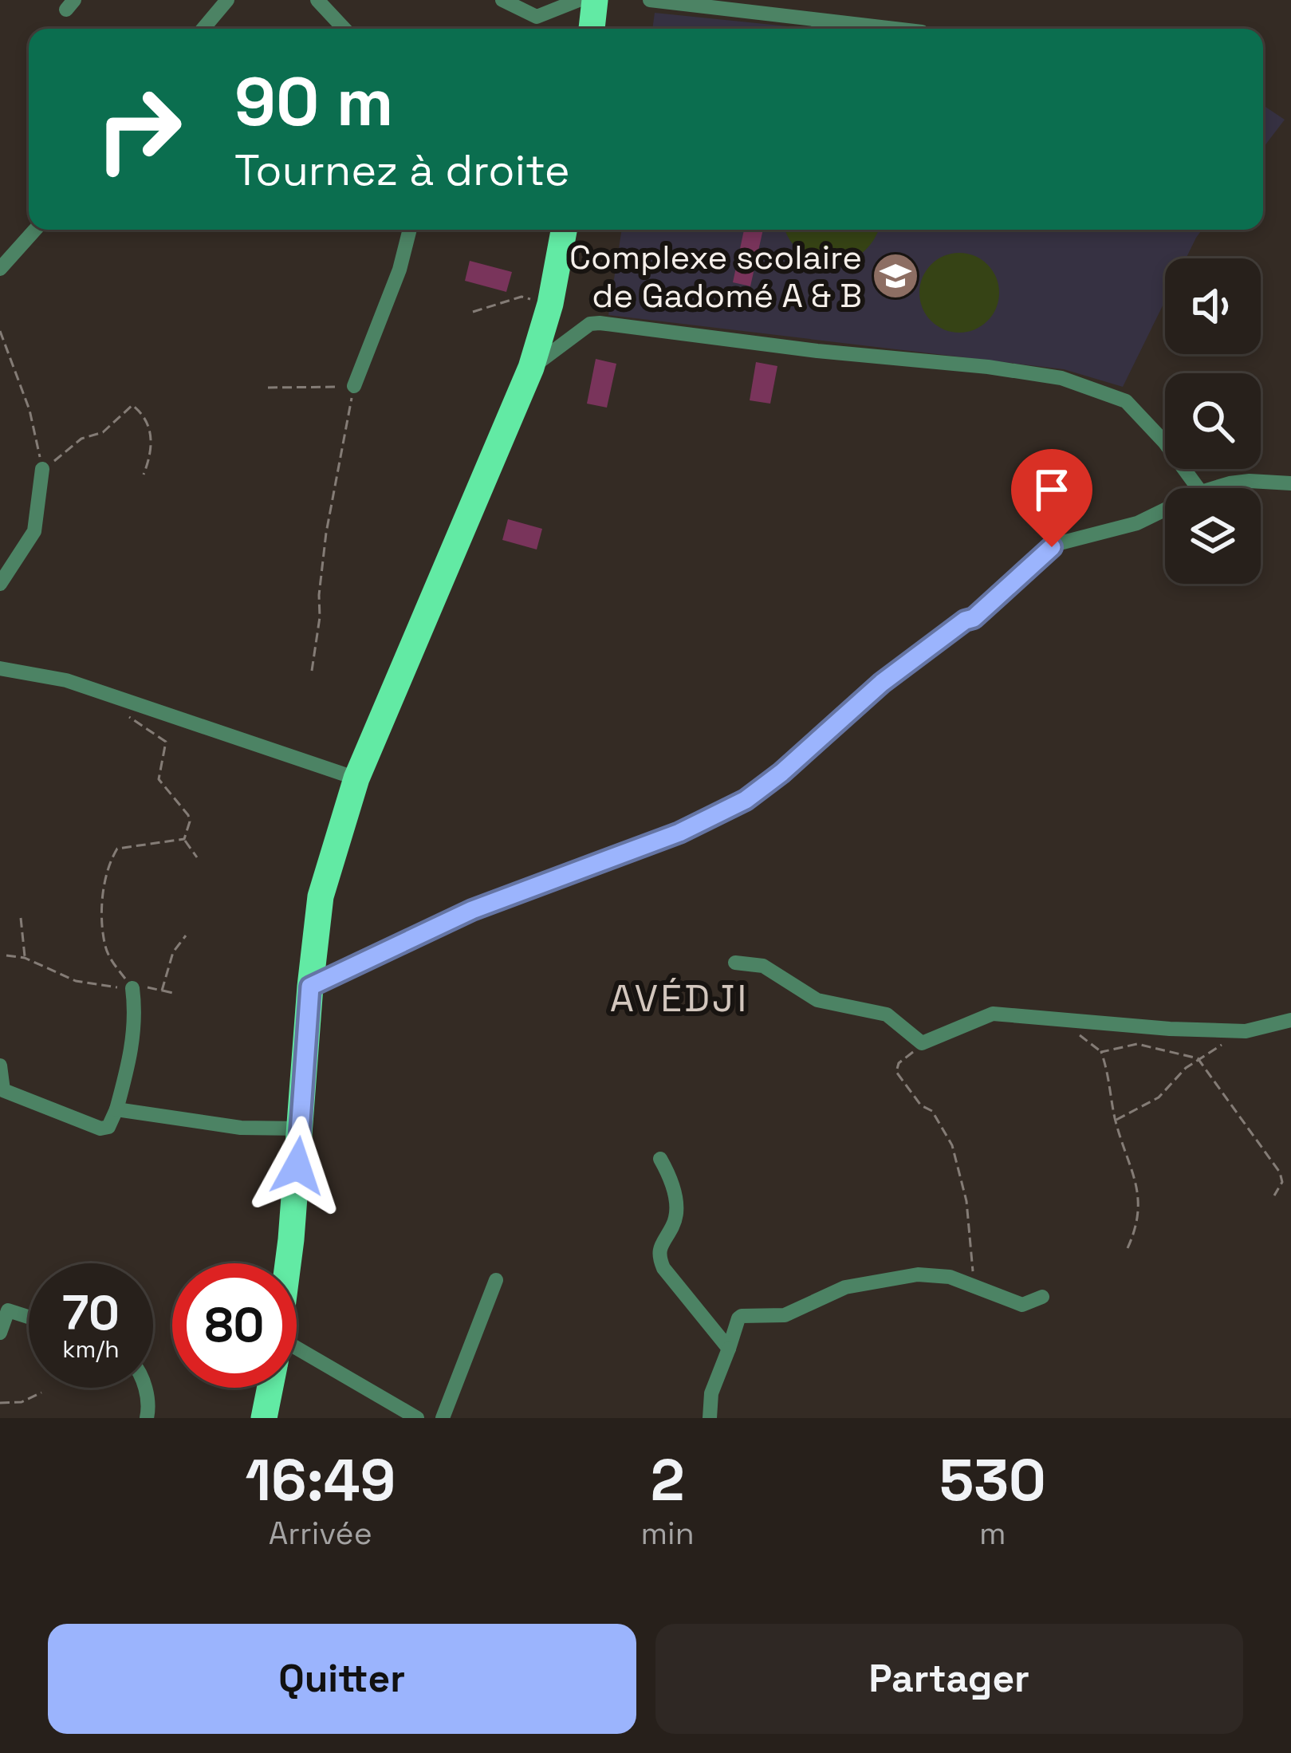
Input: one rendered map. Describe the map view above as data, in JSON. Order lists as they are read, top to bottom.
{
  "districts": ["AVÉDJI"],
  "places": {
    "school or university": ["Complexe scolaire de Gadomé A & B"]
  },
  "page": {
    "turn": ["90 m", "Tournez à droite"],
    "speed": "70 km/h",
    "limit": "80",
    "eta": [
      "16:49",
      "Arrivée",
      "2",
      "min",
      "530",
      "m"
    ],
    "buttons": ["Quitter", "Partager"]
  }
}
